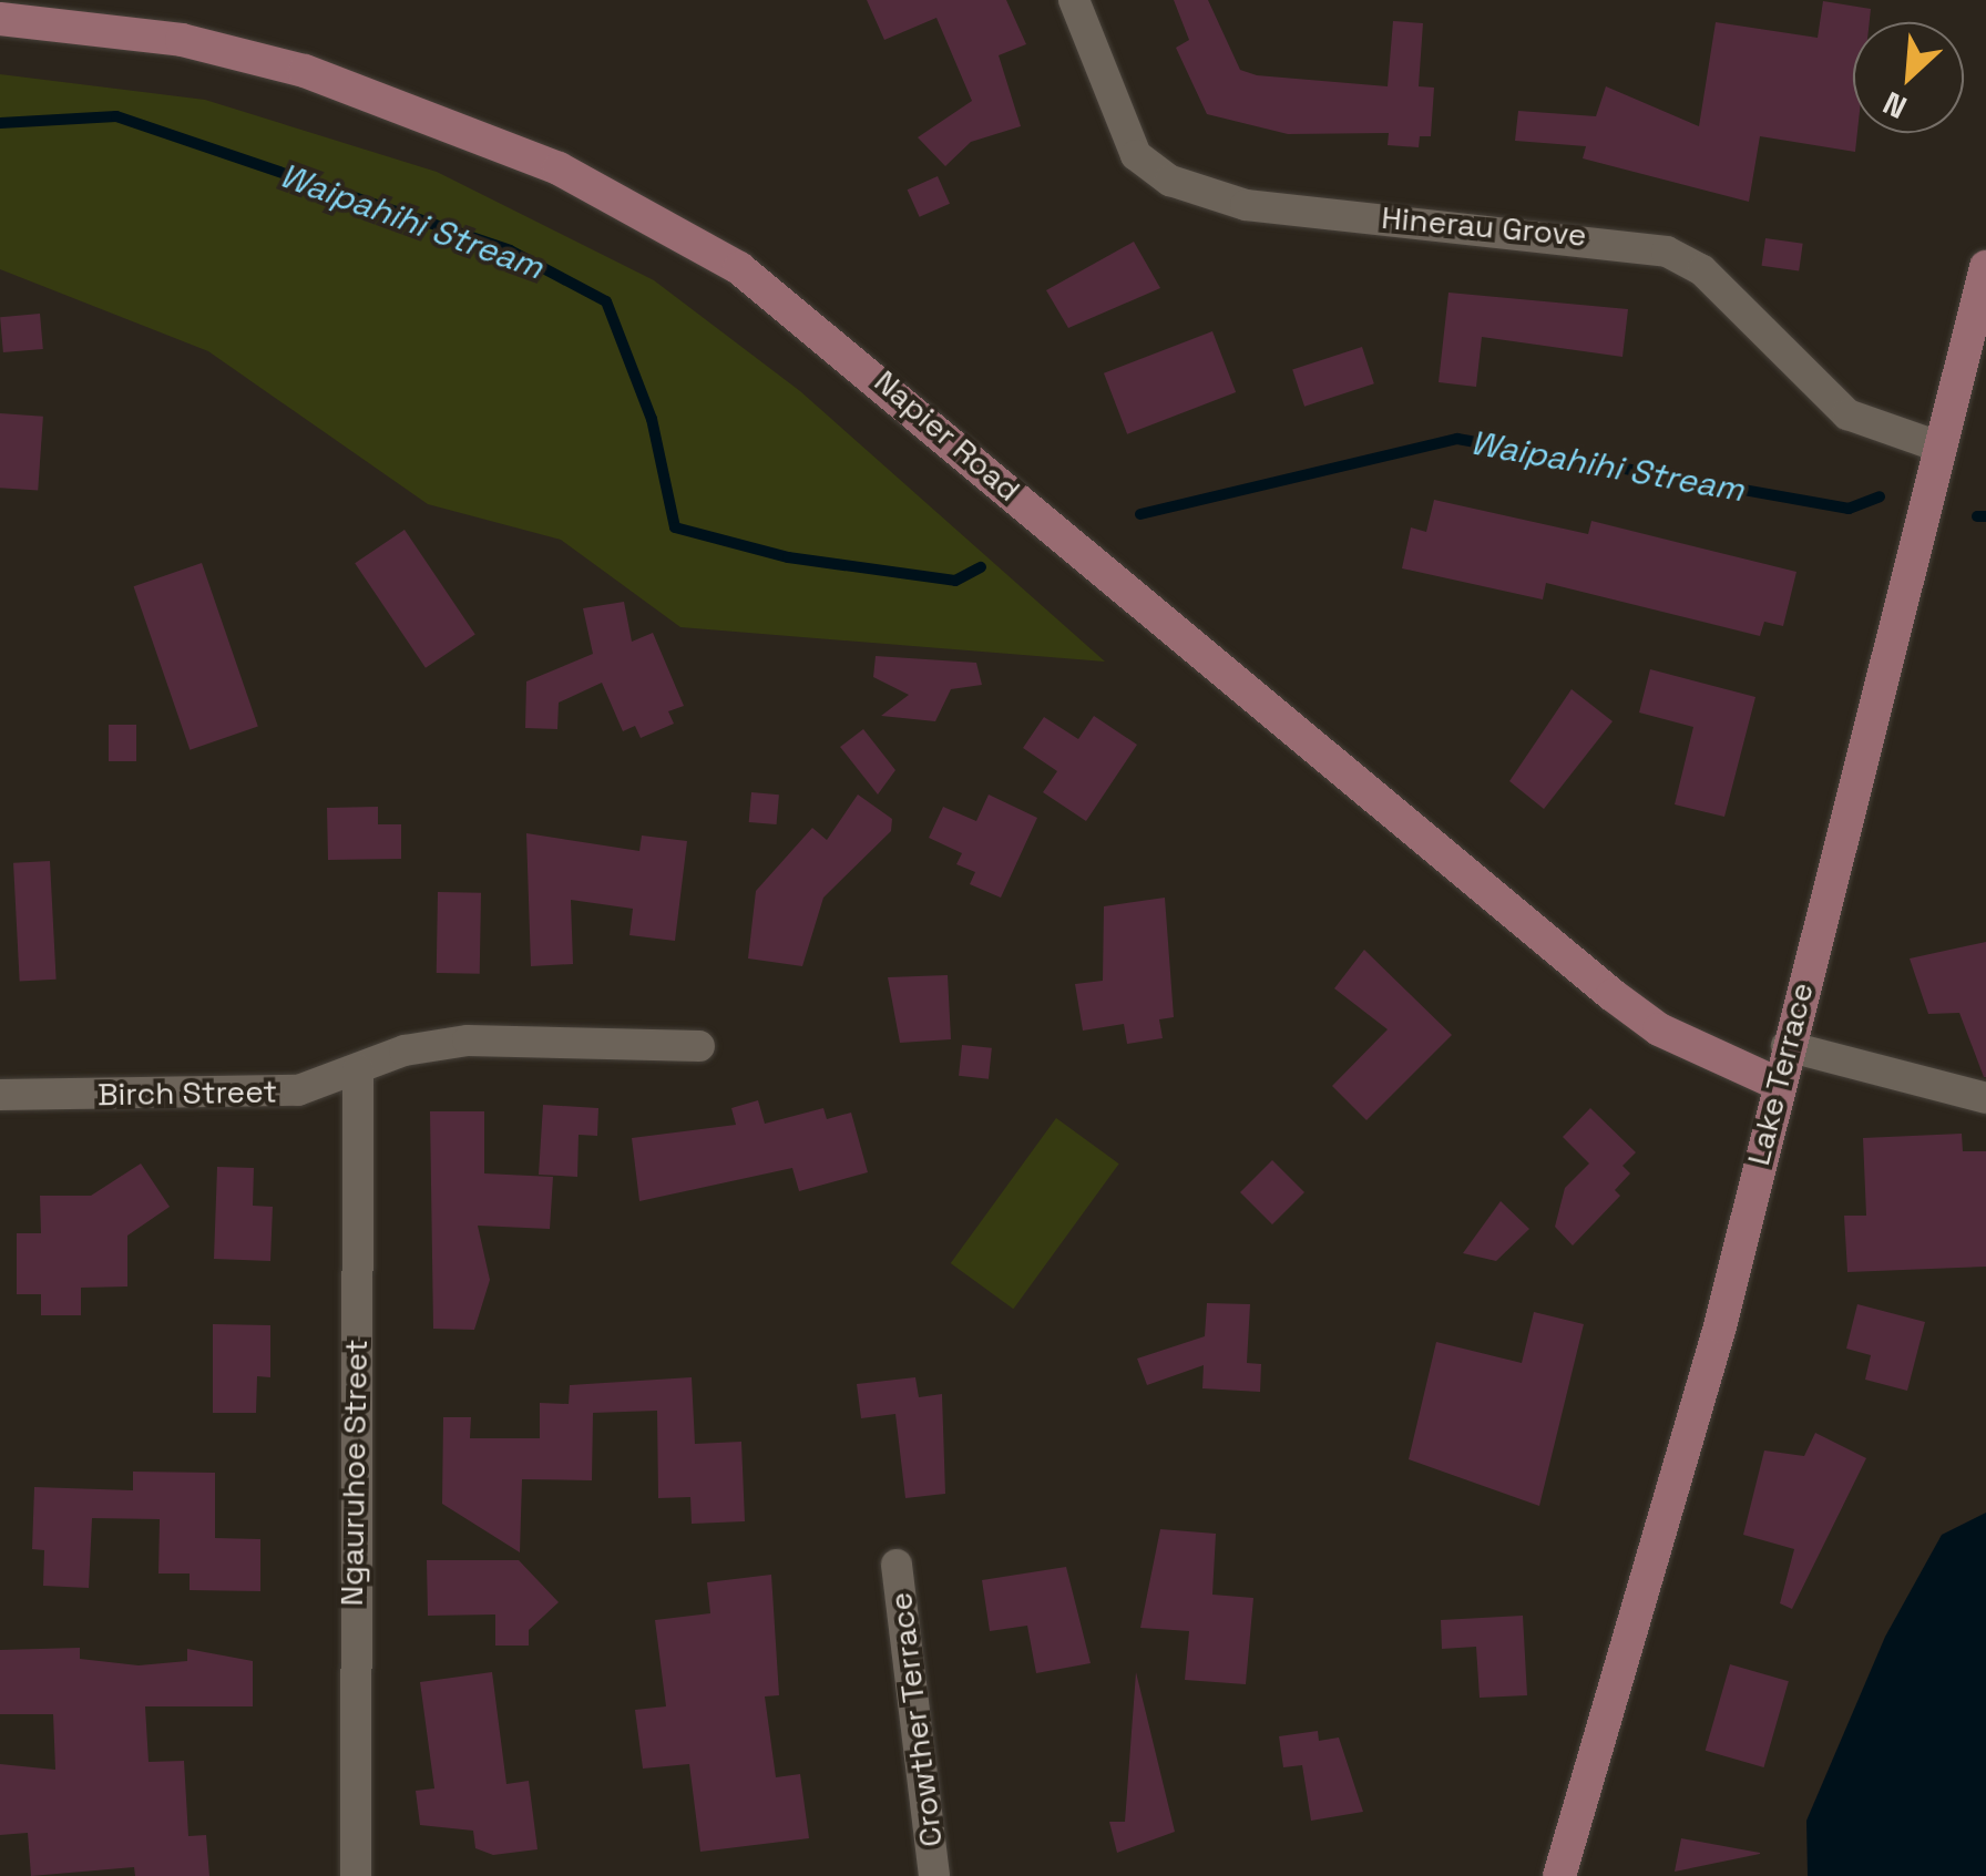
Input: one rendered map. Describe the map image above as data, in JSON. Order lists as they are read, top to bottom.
{
  "streets": {
    "main road": ["Napier Road", "Lake Terrace"],
    "street": [
      "Hinerau Grove",
      "Birch Street",
      "Ngauruhoe Street",
      "Crowther Terrace"
    ]
  },
  "crossings": [
    ["Hinerau Grove", "Lake Terrace"],
    ["Napier Road", "Lake Terrace"],
    ["Birch Street", "Ngauruhoe Street"]
  ],
  "water": ["Waipahihi Stream"],
  "north": "bottom left"
}
